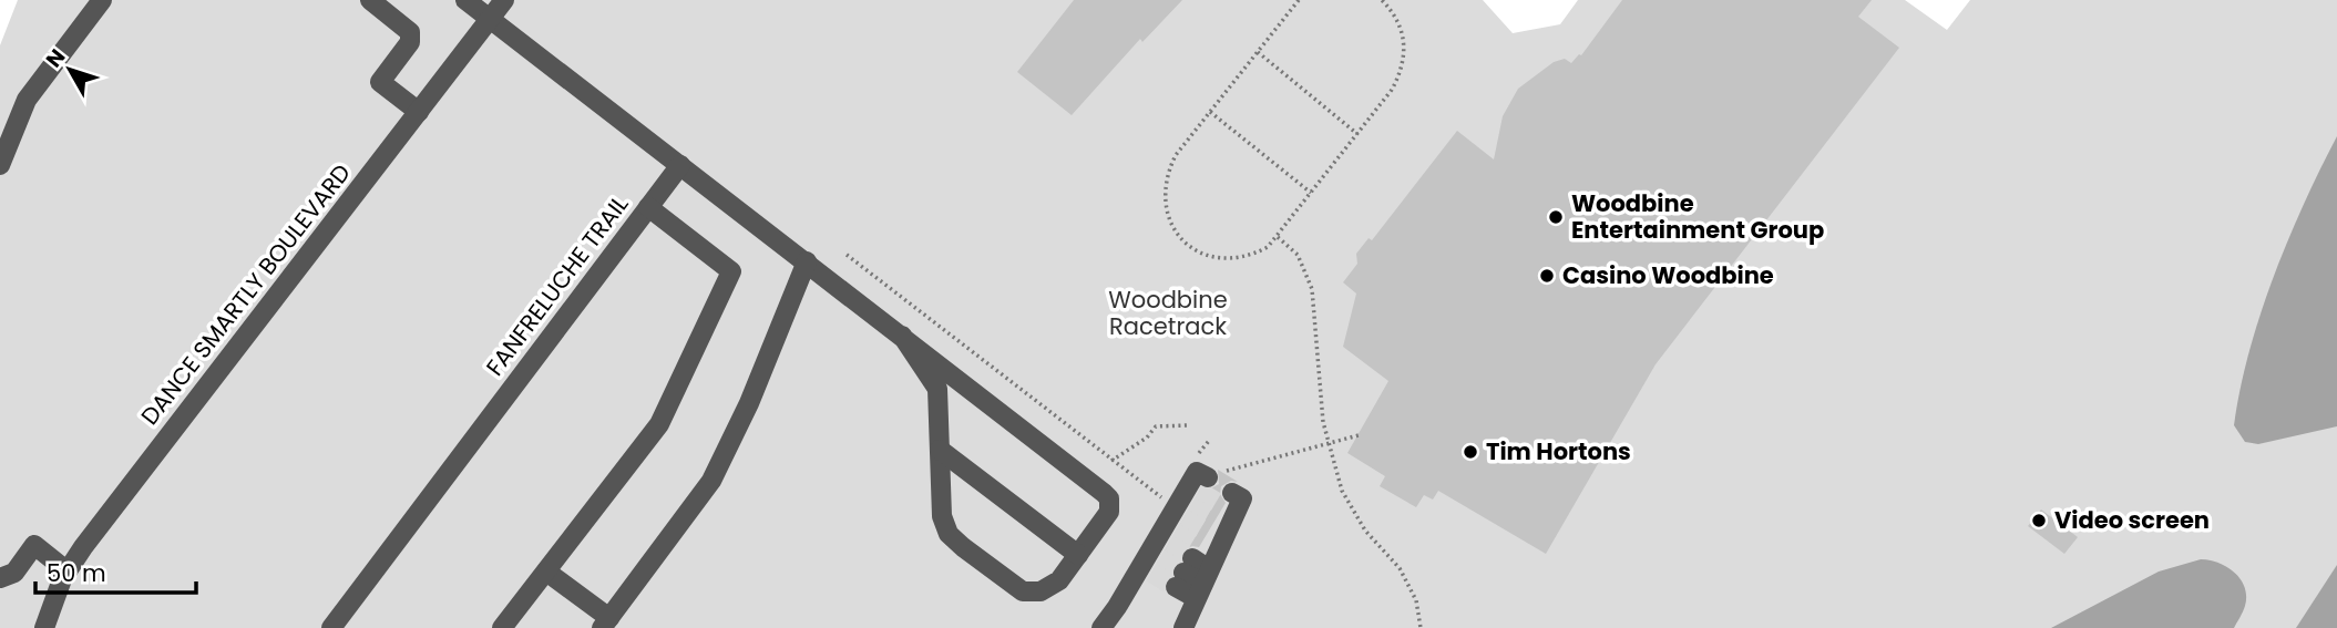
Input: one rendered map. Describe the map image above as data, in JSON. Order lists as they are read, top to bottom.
{
  "streets": {
    "street": ["FANFRELUCHE TRAIL", "DANCE SMARTLY BOULEVARD"]
  },
  "parks": ["Woodbine Racetrack"],
  "places": [
    "Woodbine Entertainment Group",
    "Casino Woodbine",
    "Tim Hortons",
    "Video screen"
  ],
  "scale_bar": "50 m",
  "north": "top left"
}
